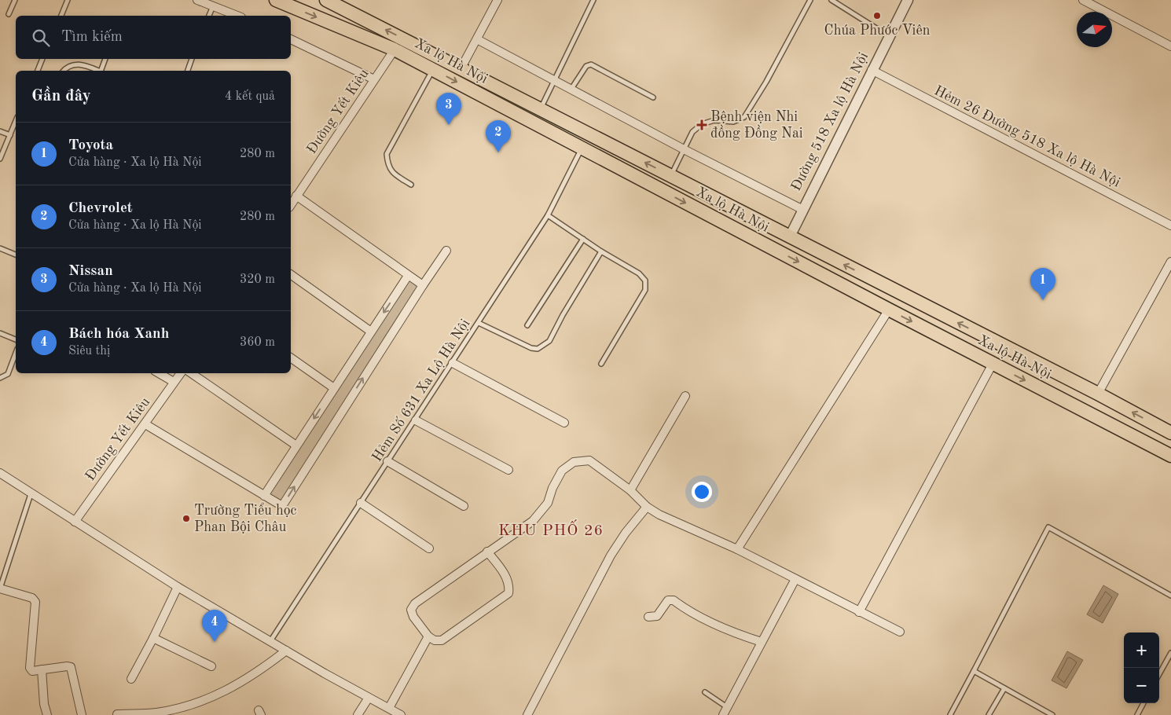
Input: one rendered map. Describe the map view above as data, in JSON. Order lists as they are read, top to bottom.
{
  "streets": {
    "highway": ["Xa lộ Hà Nội"],
    "street": ["Đường Yết Kiêu", "Đường 518 Xa lộ Hà Nội", "Hẻm 26 Đường 518 Xa lộ Hà Nội"],
    "lane": ["Hẻm Số 631 Xa Lộ Hà Nội"]
  },
  "crossings": [
    ["Xa lộ Hà Nội", "Đường Yết Kiêu"],
    ["Xa lộ Hà Nội", "Đường 518 Xa lộ Hà Nội"],
    ["Xa lộ Hà Nội", "Hẻm Số 631 Xa Lộ Hà Nội"],
    ["Đường 518 Xa lộ Hà Nội", "Hẻm 26 Đường 518 Xa lộ Hà Nội"]
  ],
  "districts": ["KHU PHỐ 26"],
  "places": {
    "other": ["Chúa Phước Viên", "Trường Tiểu học Phan Bội Châu"],
    "health": ["Bệnh viện Nhi đồng Đồng Nai"]
  },
  "north": "right",
  "page": {
    "search": "Tìm kiếm",
    "heading": ["Gần đây", "4 kết quả"],
    "pins": [
      "3",
      "2",
      "1",
      "4"
    ],
    "list": [
      {
        "mark": "1",
        "name": "Toyota",
        "note": "Cửa hàng · Xa lộ Hà Nội",
        "value": "280 m"
      },
      {
        "mark": "2",
        "name": "Chevrolet",
        "note": "Cửa hàng · Xa lộ Hà Nội",
        "value": "280 m"
      },
      {
        "mark": "3",
        "name": "Nissan",
        "note": "Cửa hàng · Xa lộ Hà Nội",
        "value": "320 m"
      },
      {
        "mark": "4",
        "name": "Bách hóa Xanh",
        "note": "Siêu thị",
        "value": "360 m"
      }
    ],
    "map_buttons": ["+", "−"]
  }
}
